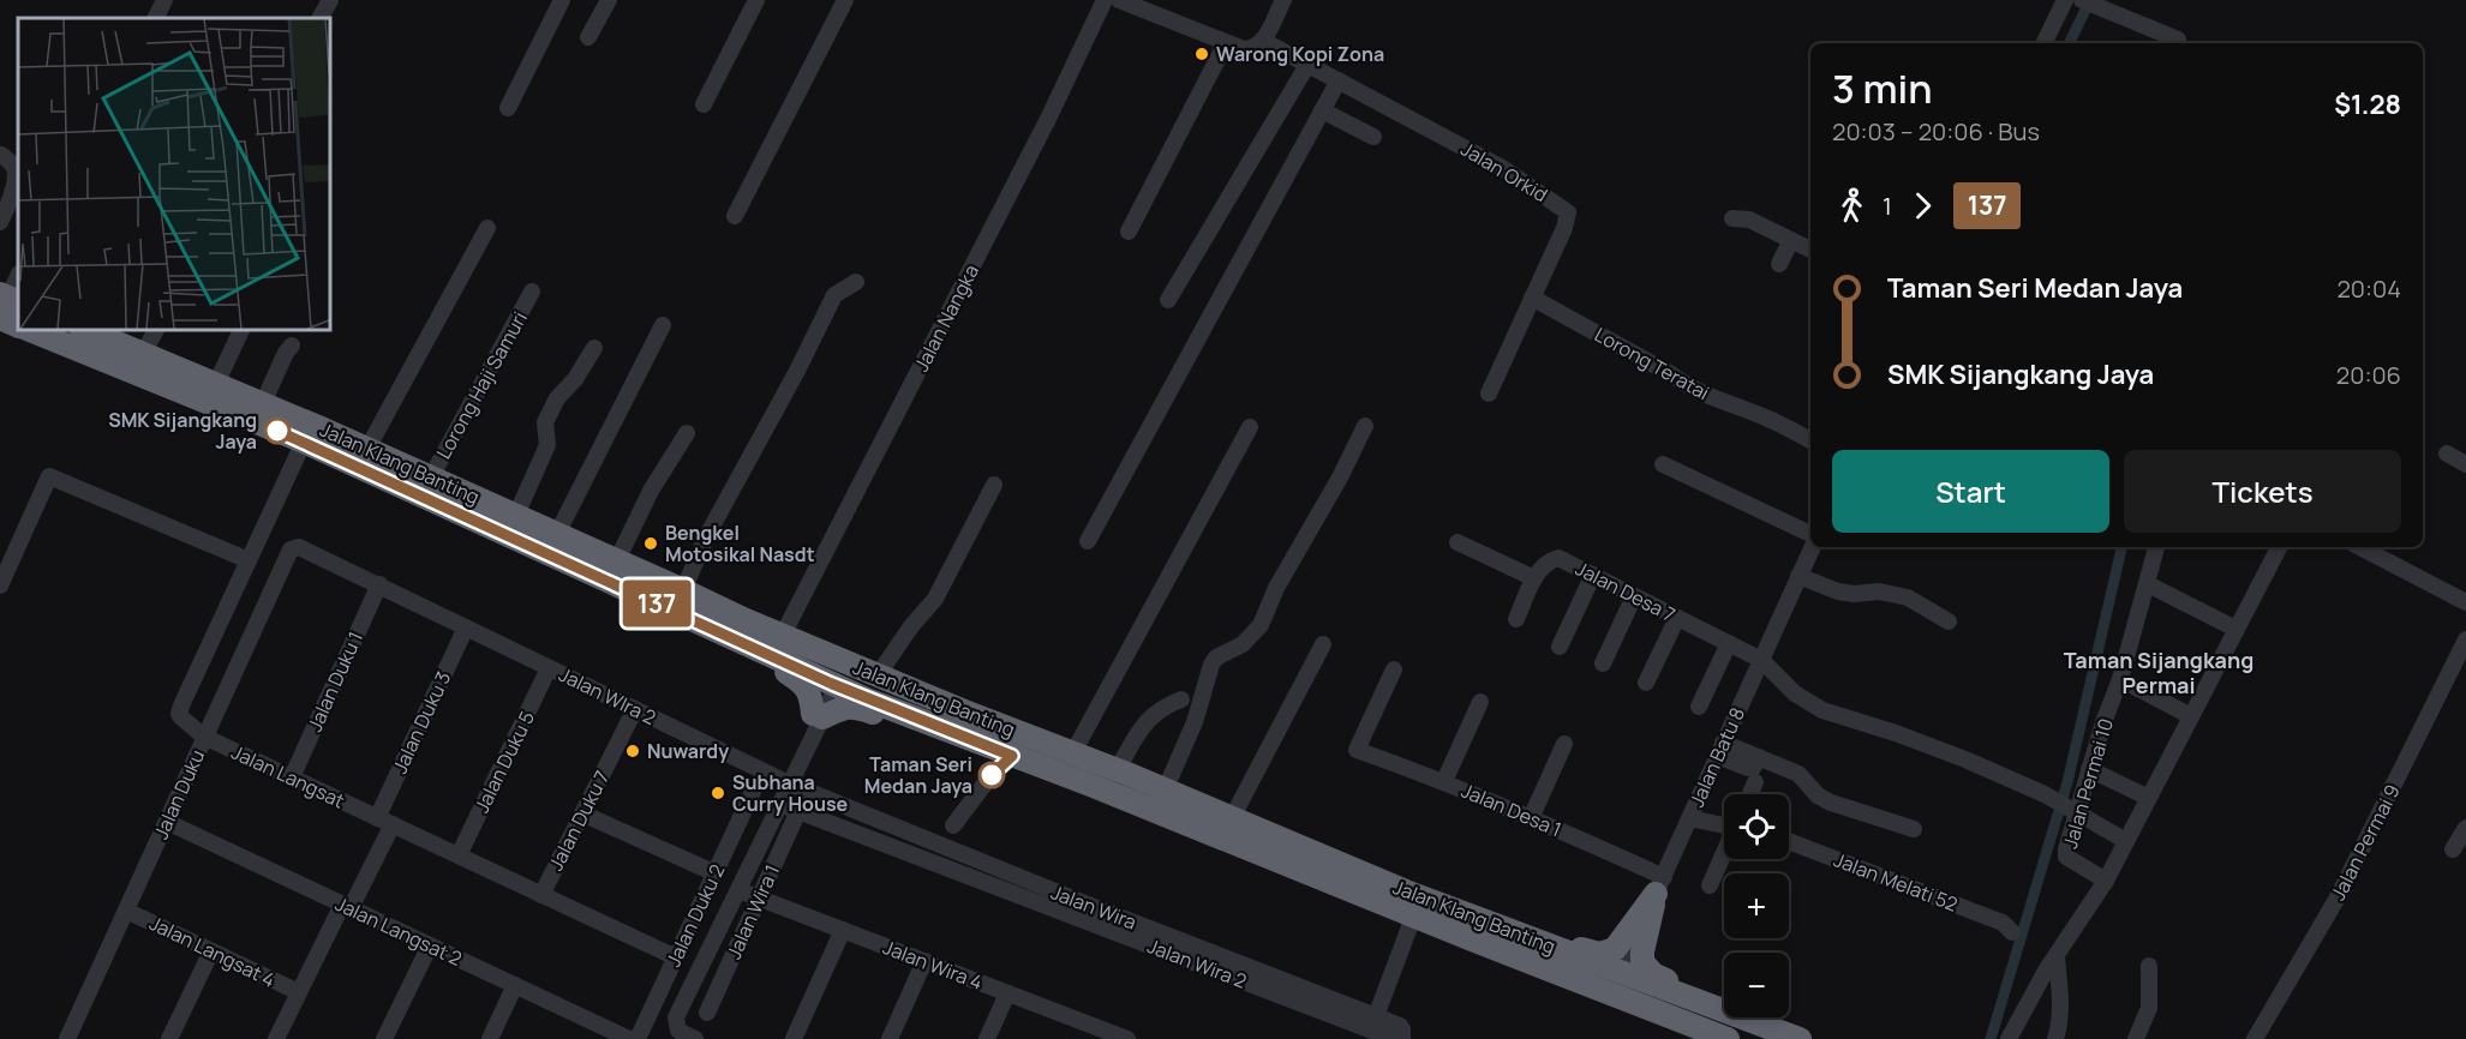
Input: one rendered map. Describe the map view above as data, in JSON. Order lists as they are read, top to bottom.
{
  "streets": {
    "highway": ["Jalan Klang Banting"],
    "street": [
      "Jalan Orkid",
      "Jalan Nangka",
      "Lorong Teratai",
      "Lorong Haji Samuri",
      "Jalan Desa 7",
      "Jalan Duku 1",
      "Jalan WIra 2",
      "Jalan Duku 3",
      "Jalan Batu 8",
      "Jalan Duku 5",
      "Jalan Langsat",
      "Jalan Permai 10",
      "Jalan Duku",
      "Jalan Desa 1",
      "Jalan Duku 7",
      "Jalan Permai 9",
      "Jalan Melati 52",
      "Jalan Wira",
      "Jalan Wira 1",
      "Jalan Duku 2",
      "Jalan Langsat 2",
      "Jalan Langsat 4",
      "Jalan Wira 2",
      "Jalan Wira 4"
    ]
  },
  "crossings": [
    ["Jalan Orkid", "Lorong Teratai"],
    ["Jalan Nangka", "Jalan Klang Banting"],
    ["Lorong Haji Samuri", "Jalan Klang Banting"],
    ["Jalan Klang Banting", "Jalan Langsat"],
    ["Jalan Desa 7", "Jalan Batu 8"],
    ["Jalan Desa 7", "Jalan Permai 10"],
    ["Jalan Duku 1", "Jalan Langsat"],
    ["Jalan Duku 1", "Jalan Duku"],
    ["Jalan WIra 2", "Jalan Duku 3"],
    ["Jalan WIra 2", "Jalan Duku 5"],
    ["Jalan WIra 2", "Jalan Duku 7"],
    ["Jalan WIra 2", "Jalan Wira"],
    ["Jalan Duku 3", "Jalan Langsat"],
    ["Jalan Duku 3", "Jalan Langsat 2"],
    ["Jalan Duku 3", "Jalan Langsat 4"],
    ["Jalan Batu 8", "Jalan Desa 1"],
    ["Jalan Duku 5", "Jalan Langsat"],
    ["Jalan Langsat", "Jalan Duku"],
    ["Jalan Langsat", "Jalan Duku 7"],
    ["Jalan Langsat", "Jalan Duku 2"],
    ["Jalan Duku", "Jalan Langsat 2"],
    ["Jalan Duku", "Jalan Langsat 4"],
    ["Jalan Wira", "Jalan Wira 2"],
    ["Jalan Wira 1", "Jalan Wira 2"],
    ["Jalan Wira 1", "Jalan Wira 4"]
  ],
  "districts": ["Taman Sijangkang Permai"],
  "places": [
    "Warong Kopi Zona",
    "SMK Sijangkang Jaya",
    "Bengkel Motosikal Nasdt",
    "Nuwardy",
    "Taman Seri Medan Jaya",
    "Subhana Curry House"
  ],
  "lines": ["bus line 137"],
  "page": {
    "on_map": "137",
    "heading": ["3 min", "20:03 – 20:06 · Bus", "$1.28"],
    "legs": ["1", "137"],
    "list": [
      {
        "name": "Taman Seri Medan Jaya",
        "value": "20:04"
      },
      {
        "name": "SMK Sijangkang Jaya",
        "value": "20:06"
      }
    ],
    "buttons": ["Start", "Tickets"],
    "map_buttons": ["+", "−"]
  }
}
